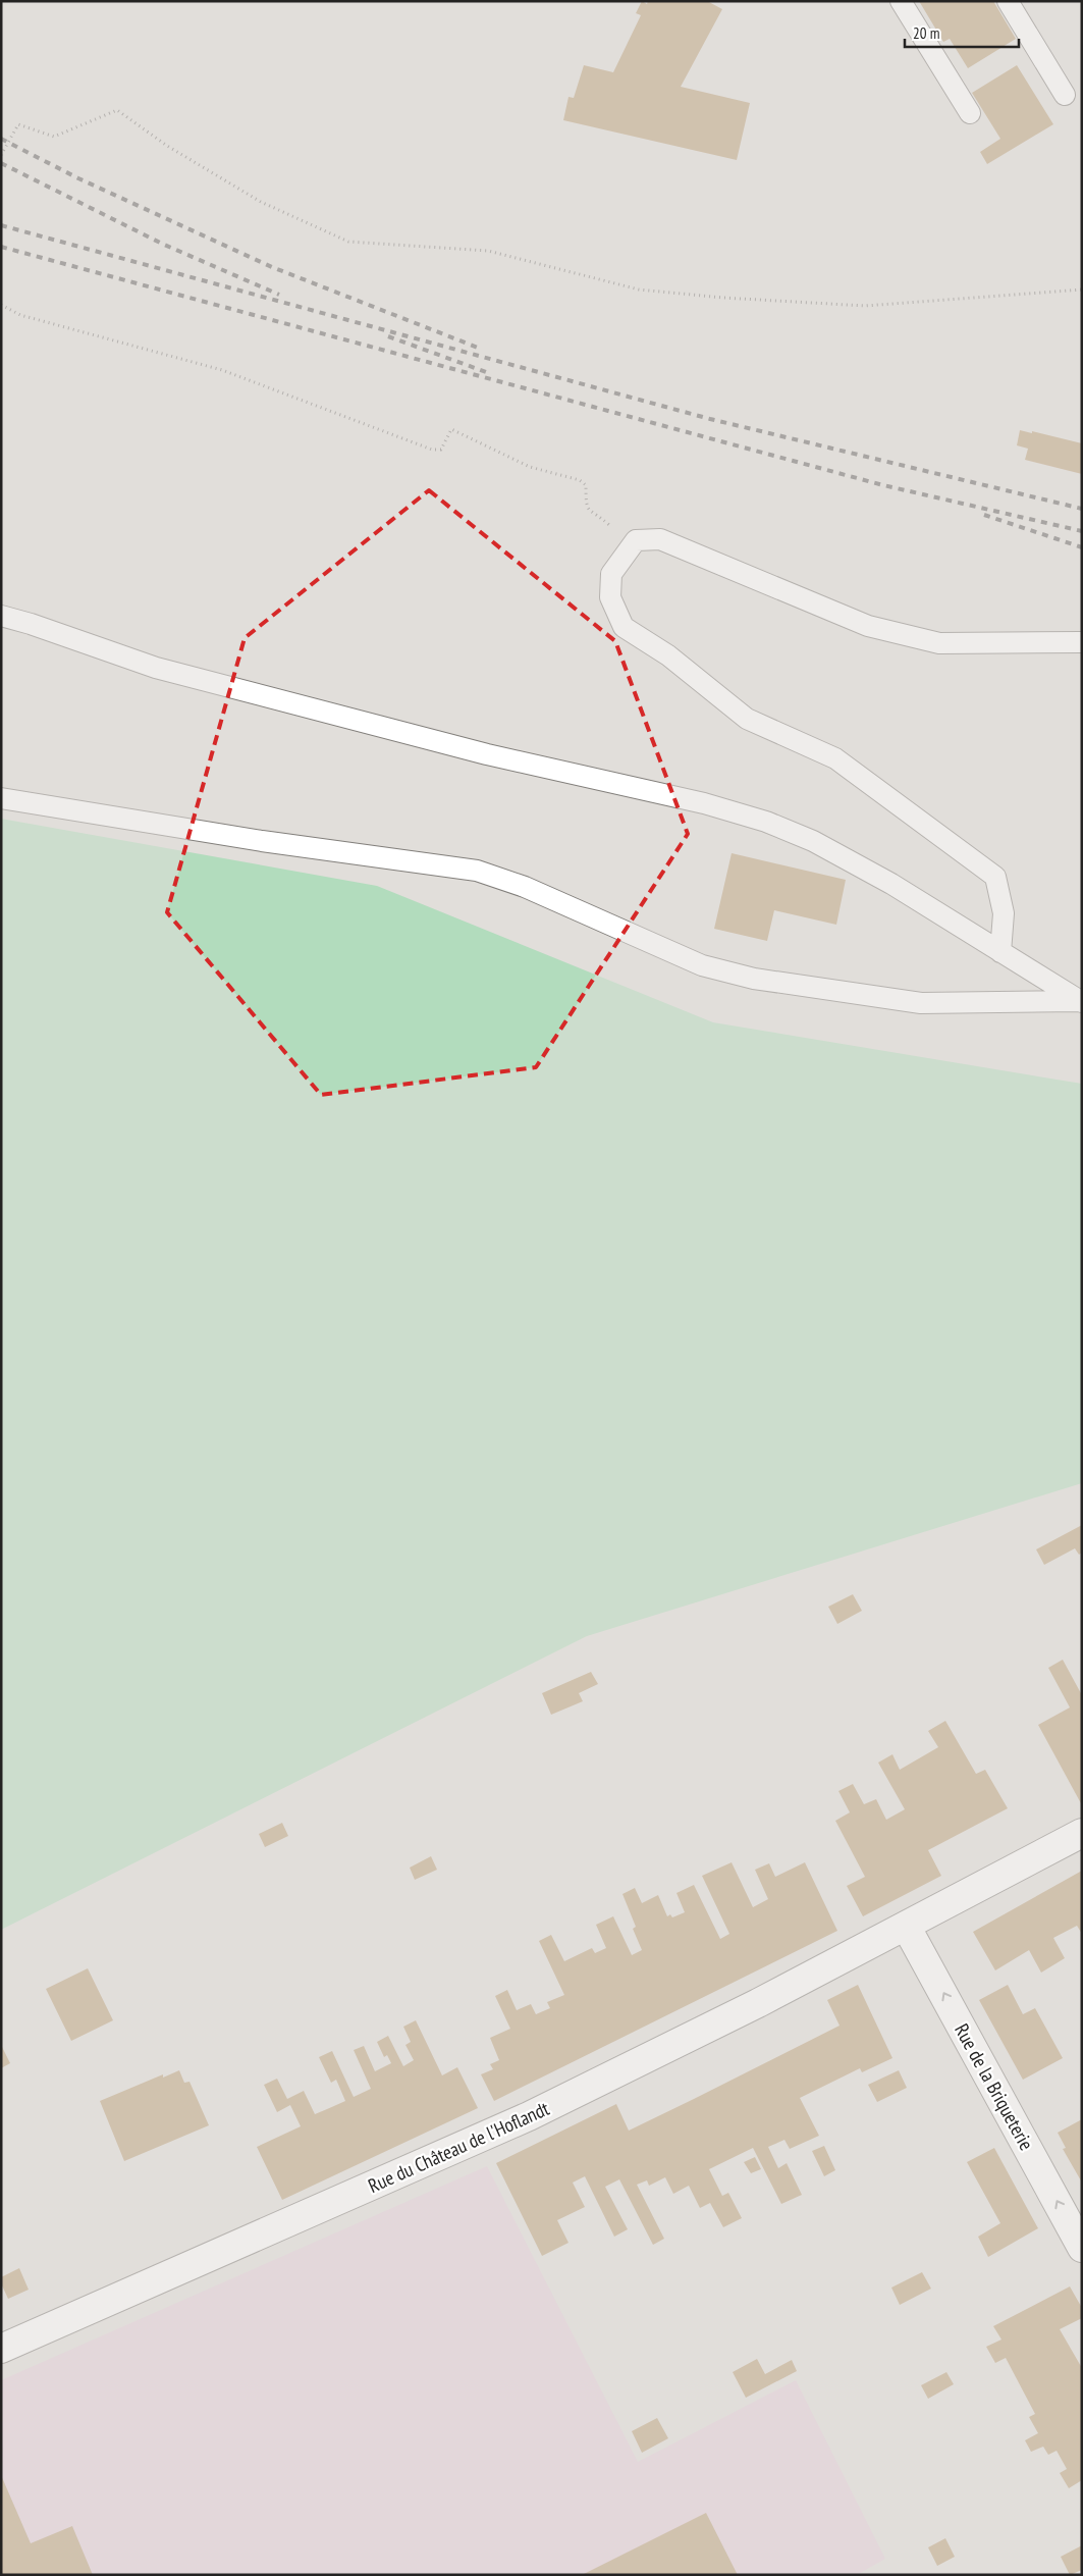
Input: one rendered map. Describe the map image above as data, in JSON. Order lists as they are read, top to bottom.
{
  "streets": {
    "street": ["Rue de la Briqueterie", "Rue du Château de l'Hoflandt"]
  },
  "crossings": [
    ["Rue de la Briqueterie", "Rue du Château de l'Hoflandt"]
  ],
  "one_way": ["Rue de la Briqueterie"],
  "scale_bar": "20 m"
}
